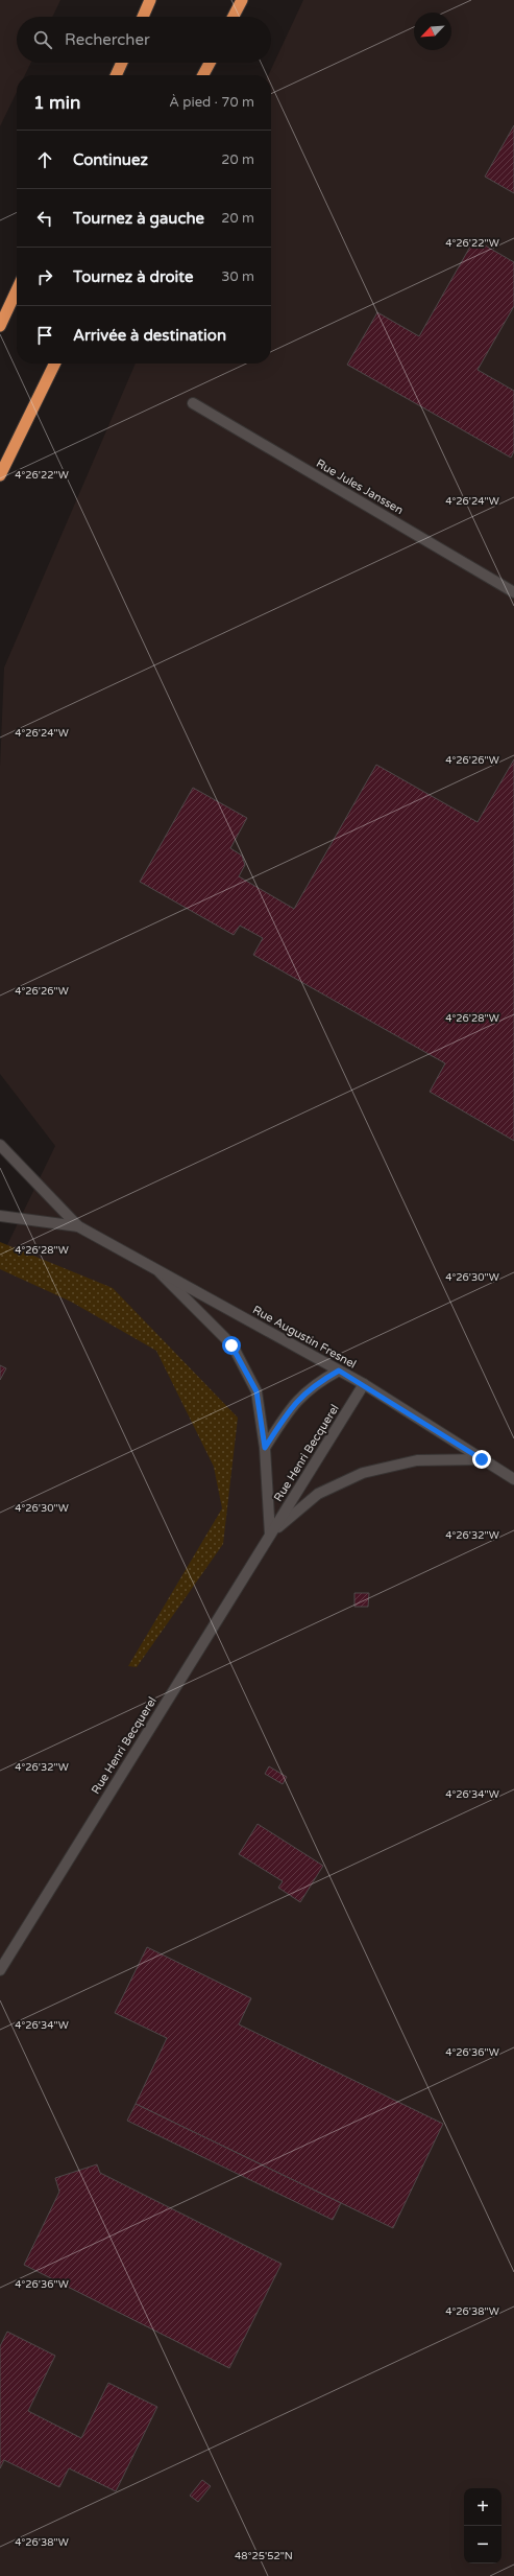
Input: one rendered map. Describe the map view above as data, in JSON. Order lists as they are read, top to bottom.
{
  "streets": {
    "street": ["Rue Jules Janssen", "Rue Augustin Fresnel", "Rue Henri Becquerel"]
  },
  "crossings": [
    ["Rue Augustin Fresnel", "Rue Henri Becquerel"]
  ],
  "north": "bottom left",
  "page": {
    "search": "Rechercher",
    "heading": ["1 min", "À pied · 70 m"],
    "list": [
      ["Continuez", "20 m"],
      ["Tournez à gauche", "20 m"],
      ["Tournez à droite", "30 m"],
      "Arrivée à destination"
    ],
    "map_buttons": ["+", "−"]
  },
  "coordinates": [
    "4°26'22\"W",
    "4°26'24\"W",
    "4°26'26\"W",
    "4°26'28\"W",
    "4°26'30\"W",
    "4°26'32\"W",
    "4°26'34\"W",
    "4°26'36\"W",
    "4°26'38\"W",
    "48°25'52\"N"
  ]
}
